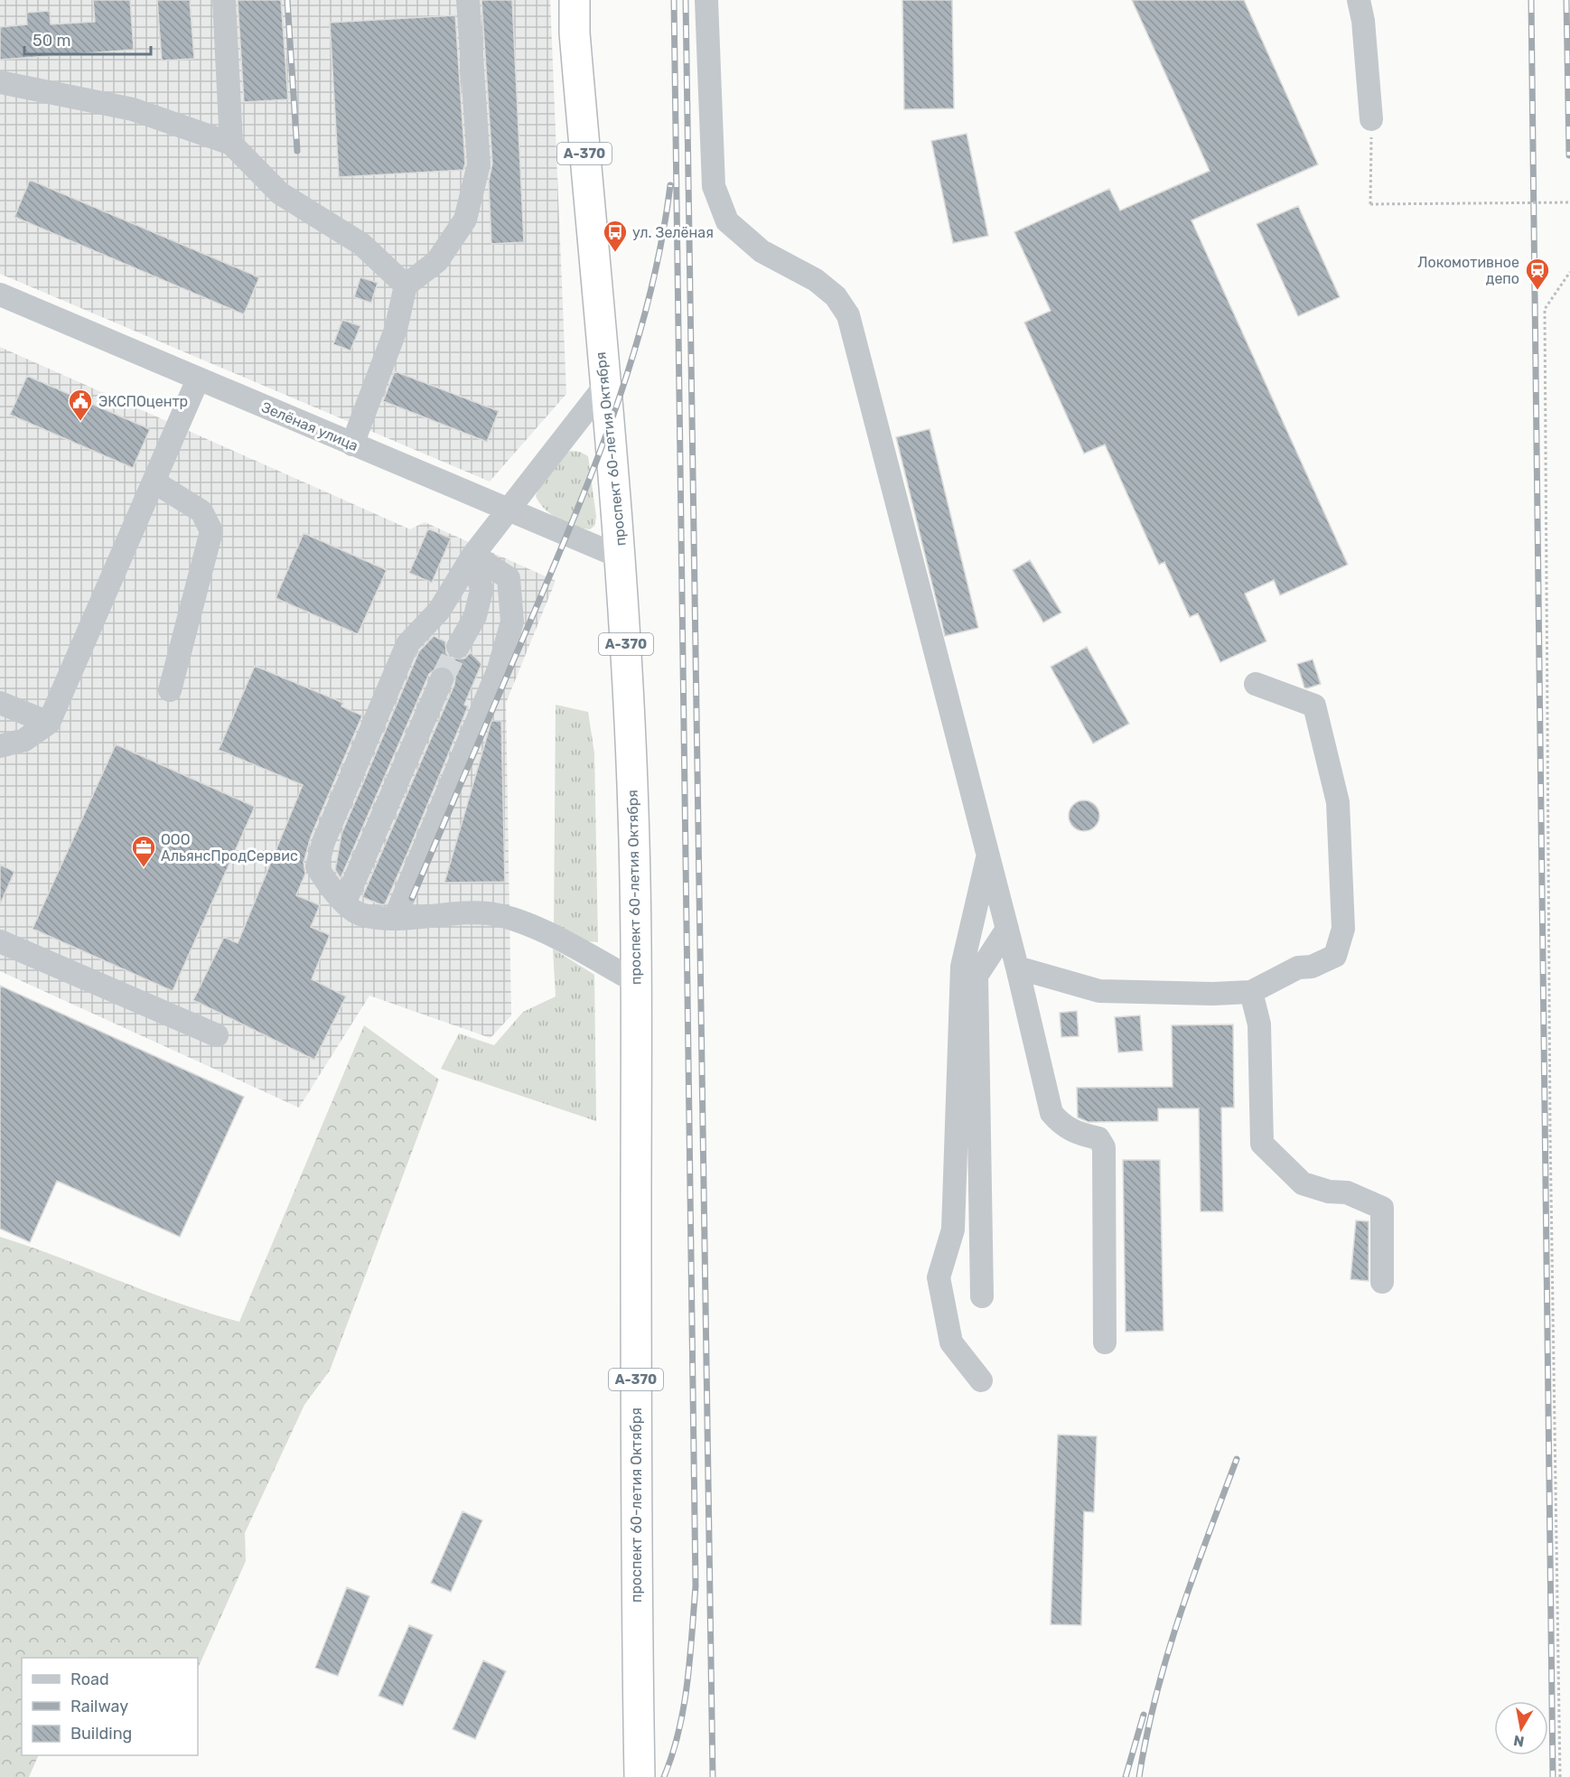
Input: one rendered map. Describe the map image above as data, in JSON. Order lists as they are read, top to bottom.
{
  "streets": {
    "highway": ["А-370", "проспект 60-летия Октября"],
    "street": ["Зелёная улица"]
  },
  "crossings": [
    ["Зелёная улица", "проспект 60-летия Октября"]
  ],
  "places": {
    "bus stop": ["ул. Зелёная"],
    "station": ["Локомотивное депо"],
    "public building": ["ЭКСПОцентр"],
    "office": ["ООО АльянсПродСервис"]
  },
  "legend": ["Road", "Railway", "Building"],
  "scale_bar": "50 m",
  "north": "bottom"
}
